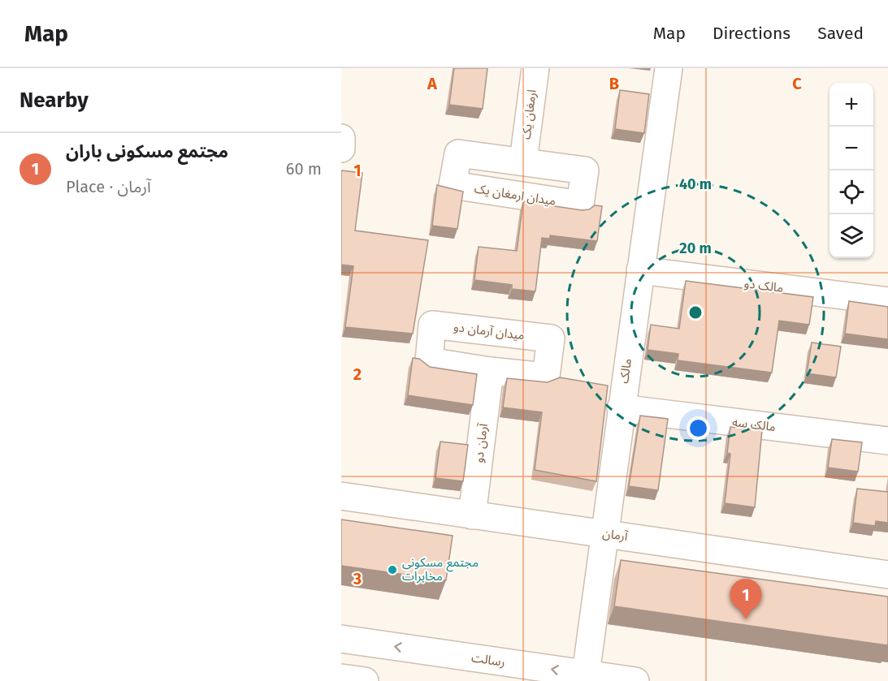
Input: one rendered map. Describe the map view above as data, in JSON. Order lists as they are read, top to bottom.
{
  "streets": {
    "street": [
      "ارمغان یک",
      "مالک دو",
      "مالک",
      "مالک سه",
      "آرمان دو",
      "آرمان",
      "رسالت"
    ]
  },
  "crossings": [
    ["مالک دو", "مالک"],
    ["مالک", "مالک سه"],
    ["مالک", "آرمان"],
    ["مالک", "رسالت"],
    ["آرمان دو", "آرمان"]
  ],
  "one_way": ["رسالت"],
  "places": ["مجتمع مسکونی مخابرات"],
  "page": {
    "header": "Map",
    "nav": ["Map", "Directions", "Saved"],
    "heading": "Nearby",
    "map_buttons": ["+", "−"],
    "list": [
      {
        "mark": "1",
        "name": "مجتمع مسکونی باران",
        "note": "Place · آرمان",
        "value": "60 m"
      }
    ],
    "pins": "1"
  },
  "grid": {
    "columns": ["A", "B", "C"],
    "rows": ["1", "2", "3"]
  },
  "rings": ["40 m", "20 m"]
}
